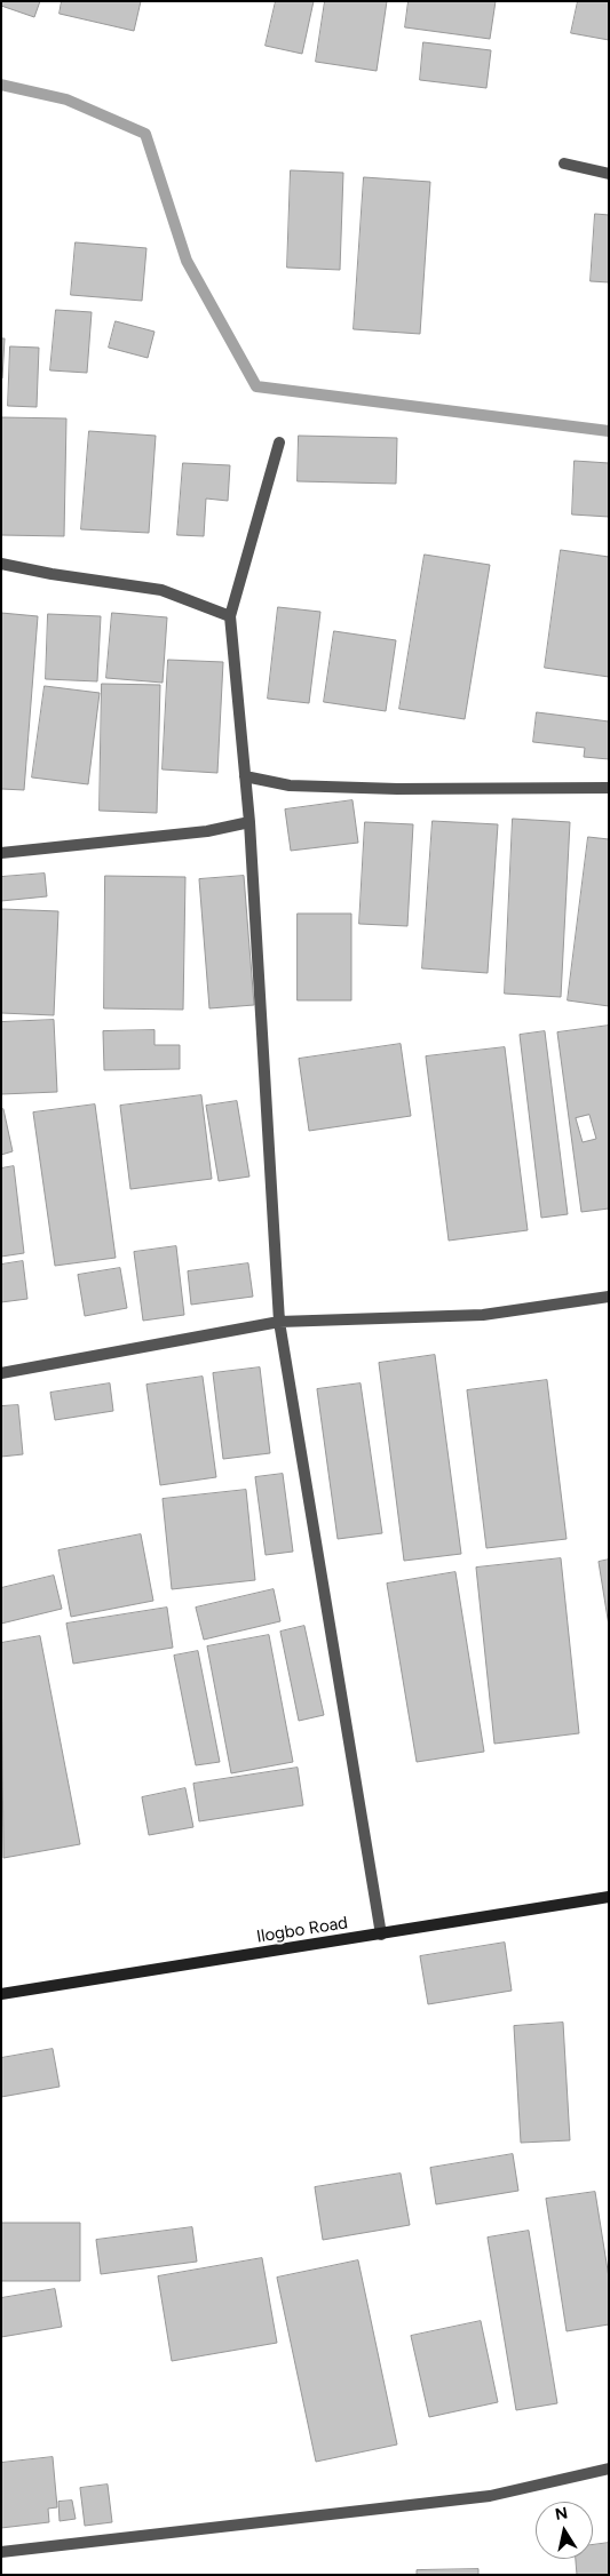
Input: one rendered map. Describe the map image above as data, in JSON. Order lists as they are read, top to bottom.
{
  "streets": {
    "main road": ["Ilogbo Road"]
  },
  "north": "top"
}
